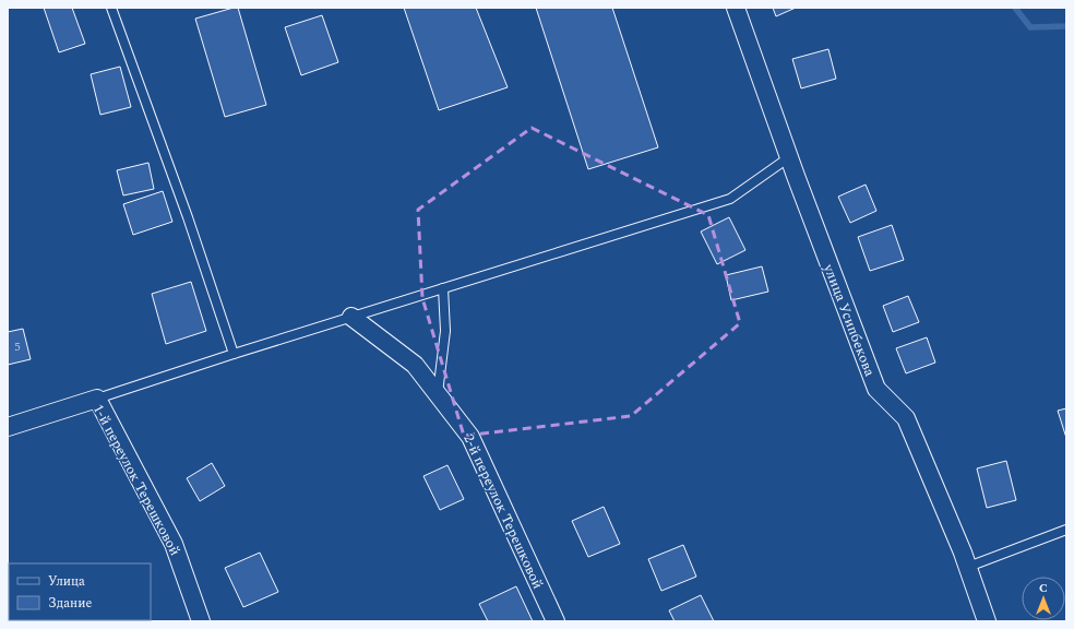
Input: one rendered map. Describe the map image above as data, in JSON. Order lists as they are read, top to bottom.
{
  "streets": {
    "street": ["улица Усипбекова", "1-й переулок Терешковой", "2-й переулок Терешковой"]
  },
  "house_numbers": ["5"],
  "legend": ["Улица", "Здание"],
  "north": "top"
}
